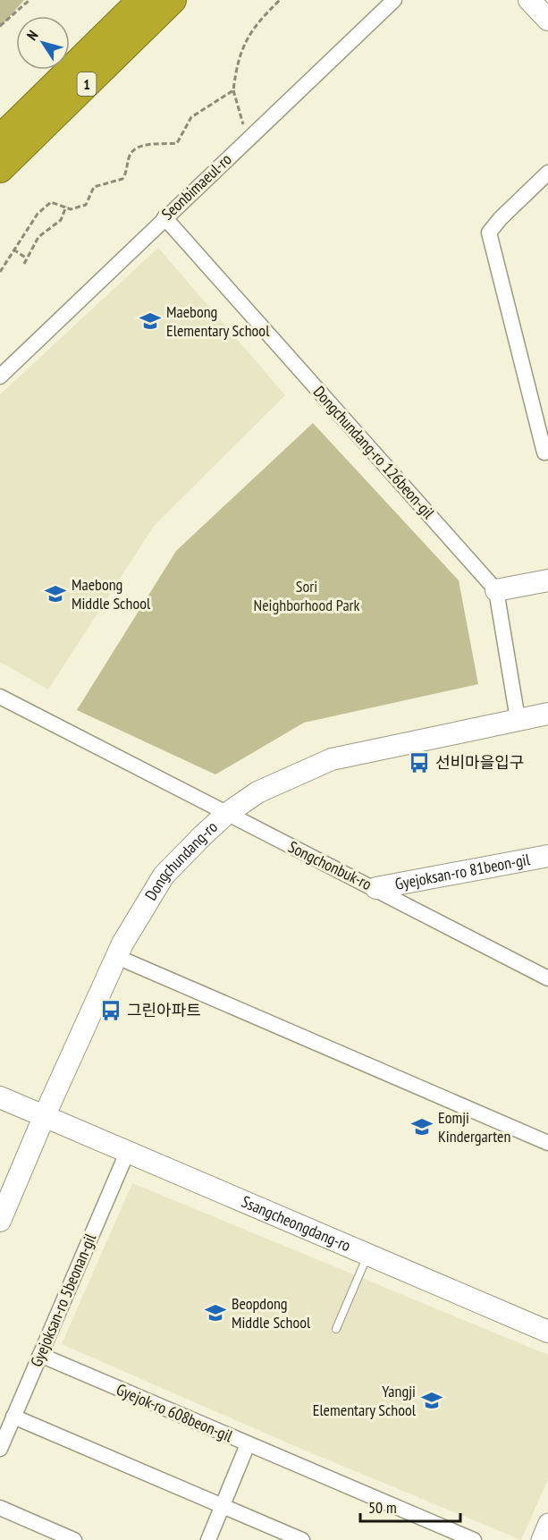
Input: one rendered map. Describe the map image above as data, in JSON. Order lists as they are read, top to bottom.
{
  "streets": {
    "highway": ["1"],
    "main road": ["Dongchundang-ro", "Gyejoksan-ro 81beon-gil", "Ssangcheongdang-ro"],
    "street": [
      "Seonbimaeul-ro",
      "Dongchundang-ro 126beon-gil",
      "Songchonbuk-ro",
      "Gyejoksan-ro 5beonan-gil",
      "Gyejok-ro 608beon-gil"
    ]
  },
  "crossings": [
    ["Seonbimaeul-ro", "Dongchundang-ro 126beon-gil"],
    ["Dongchundang-ro", "Songchonbuk-ro"],
    ["Dongchundang-ro", "Ssangcheongdang-ro"],
    ["Songchonbuk-ro", "Gyejoksan-ro 81beon-gil"],
    ["Ssangcheongdang-ro", "Gyejoksan-ro 5beonan-gil"],
    ["Gyejoksan-ro 5beonan-gil", "Gyejok-ro 608beon-gil"]
  ],
  "parks": ["Sori Neighborhood Park"],
  "places": {
    "school or university": [
      "Maebong Elementary School",
      "Maebong Middle School",
      "Eomji Kindergarten",
      "Beopdong Middle School",
      "Yangji Elementary School"
    ],
    "bus stop": ["선비마을입구", "그린아파트"]
  },
  "scale_bar": "50 m",
  "north": "top left"
}
